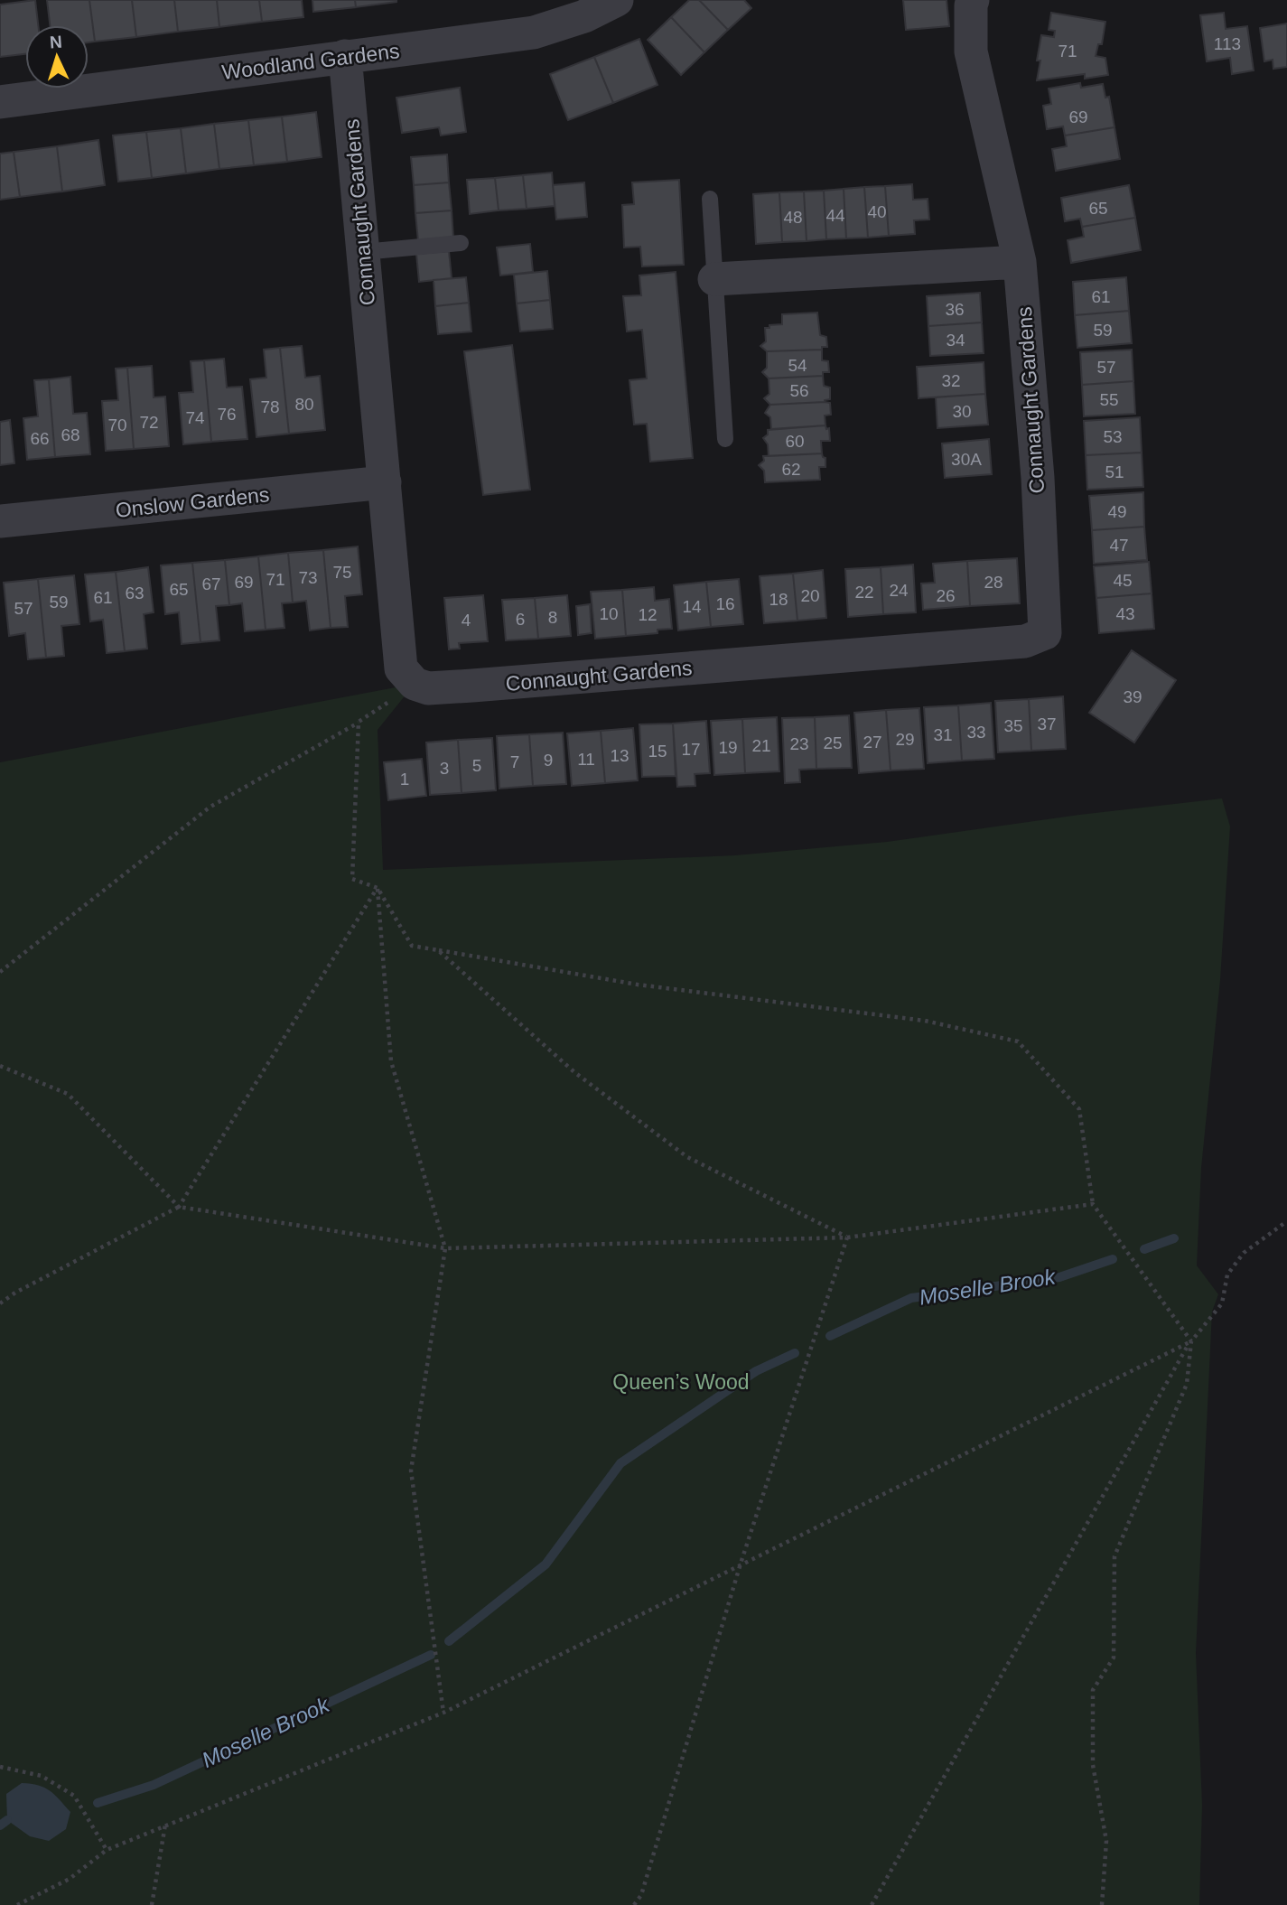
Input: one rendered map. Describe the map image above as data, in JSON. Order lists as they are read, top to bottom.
{
  "streets": {
    "street": ["Woodland Gardens", "Connaught Gardens", "Onslow Gardens"]
  },
  "crossings": [
    ["Woodland Gardens", "Connaught Gardens"],
    ["Connaught Gardens", "Onslow Gardens"]
  ],
  "water": ["Moselle Brook"],
  "parks": ["Queen’s Wood"],
  "house_numbers": [
    "113",
    "71",
    "69",
    "65",
    "40",
    "44",
    "48",
    "61",
    "36",
    "59",
    "34",
    "54",
    "57",
    "32",
    "56",
    "55",
    "80",
    "78",
    "30",
    "76",
    "74",
    "72",
    "70",
    "68",
    "53",
    "66",
    "60",
    "30A",
    "62",
    "51",
    "49",
    "47",
    "75",
    "73",
    "71",
    "45",
    "69",
    "28",
    "67",
    "65",
    "24",
    "22",
    "63",
    "20",
    "26",
    "61",
    "18",
    "59",
    "16",
    "14",
    "57",
    "10",
    "43",
    "12",
    "8",
    "6",
    "4",
    "39",
    "37",
    "35",
    "33",
    "31",
    "29",
    "27",
    "25",
    "23",
    "21",
    "19",
    "17",
    "15",
    "13",
    "11",
    "9",
    "7",
    "5",
    "3",
    "1"
  ],
  "north": "top"
}
